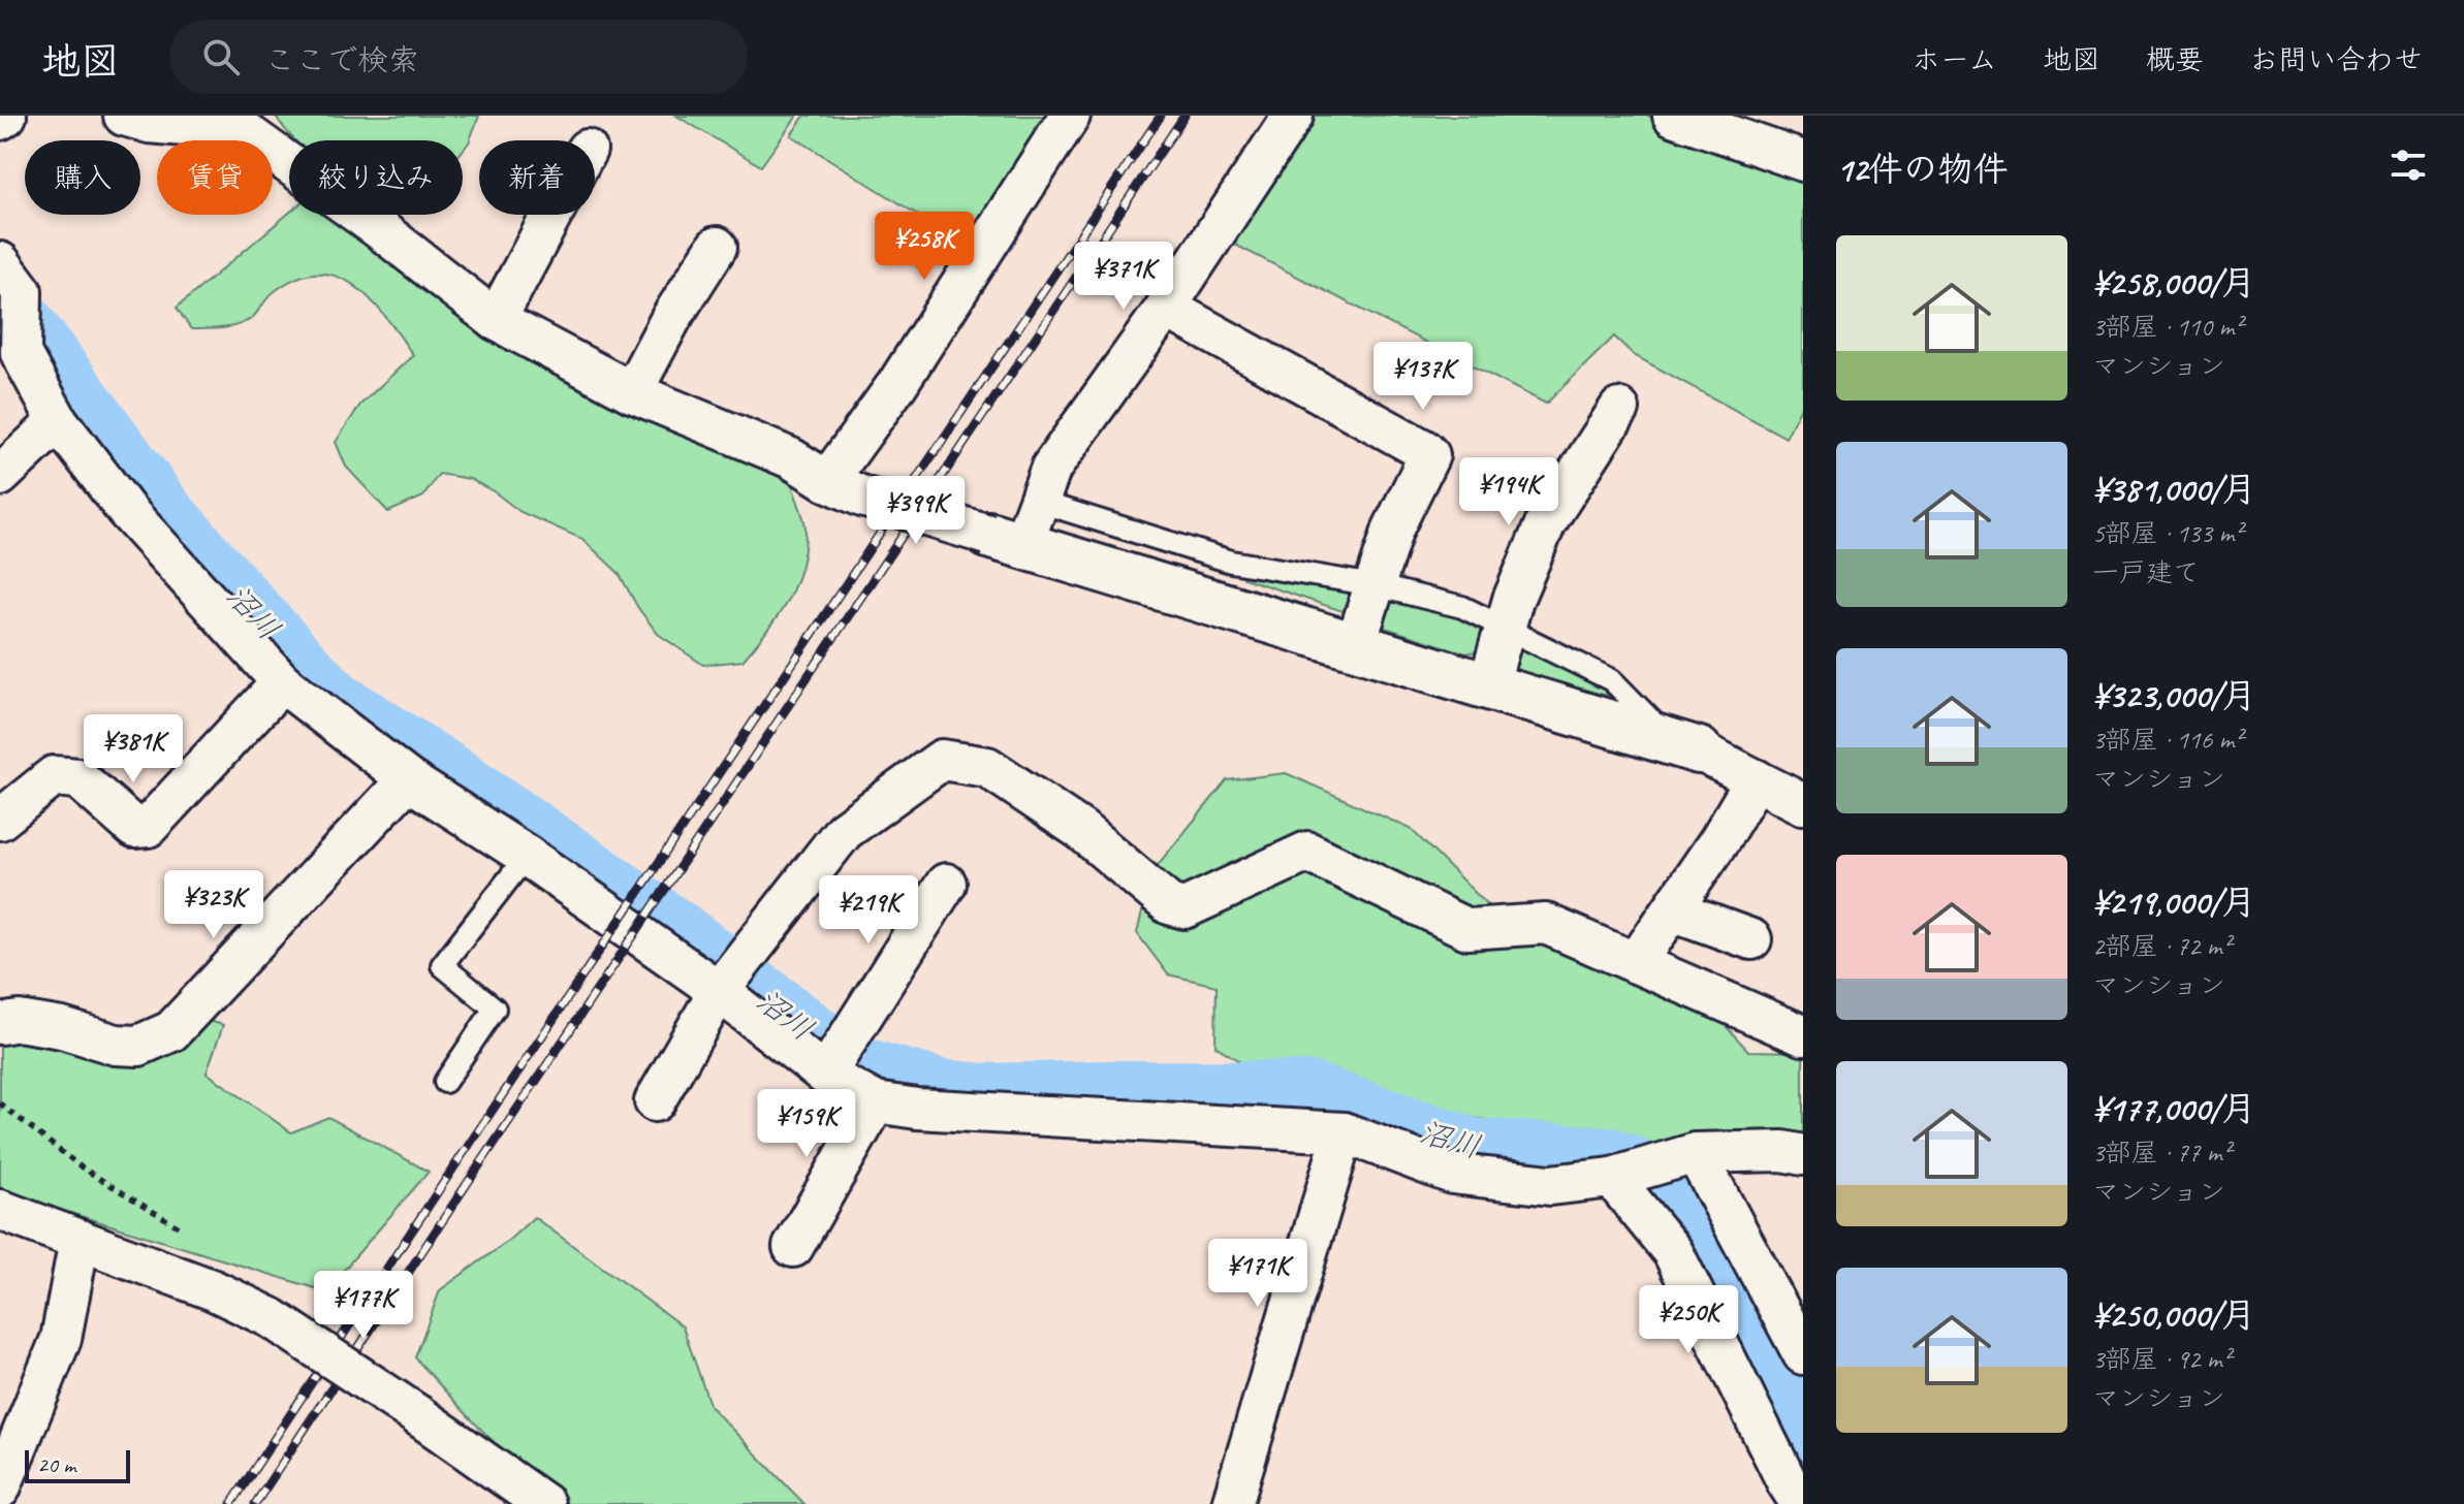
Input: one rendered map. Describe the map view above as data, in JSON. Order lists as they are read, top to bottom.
{
  "water": ["沼川"],
  "scale_bar": "20 m",
  "page": {
    "header": "地図",
    "search": "ここで検索",
    "nav": [
      "ホーム",
      "地図",
      "概要",
      "お問い合わせ"
    ],
    "heading": "12件の物件",
    "chip": [
      "購入",
      "賃貸",
      "絞り込み",
      "新着"
    ],
    "price": [
      "¥258K",
      "¥371K",
      "¥137K",
      "¥194K",
      "¥399K",
      "¥381K",
      "¥323K",
      "¥219K",
      "¥159K",
      "¥171K",
      "¥177K",
      "¥250K"
    ],
    "list": [
      {
        "name": "¥258,000/月",
        "note": "3部屋 · 110 m² · マンション"
      },
      {
        "name": "¥381,000/月",
        "note": "5部屋 · 133 m² · 一戸建て"
      },
      {
        "name": "¥323,000/月",
        "note": "3部屋 · 116 m² · マンション"
      },
      {
        "name": "¥219,000/月",
        "note": "2部屋 · 72 m² · マンション"
      },
      {
        "name": "¥177,000/月",
        "note": "3部屋 · 77 m² · マンション"
      },
      {
        "name": "¥250,000/月",
        "note": "3部屋 · 92 m² · マンション"
      }
    ],
    "scale": "20 m"
  }
}
